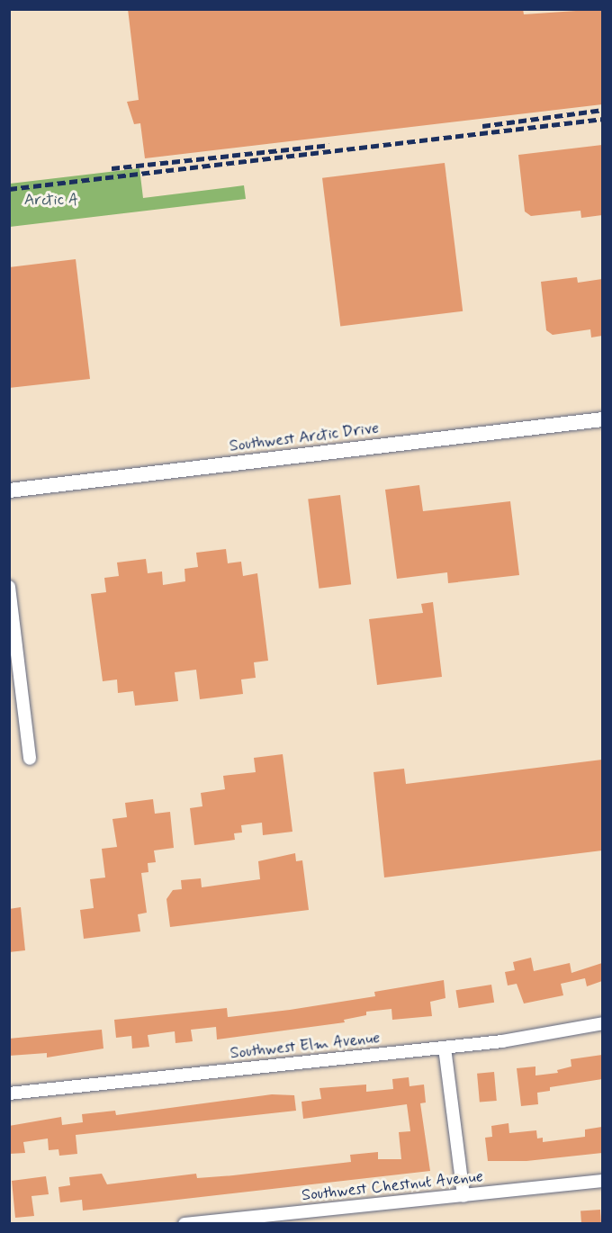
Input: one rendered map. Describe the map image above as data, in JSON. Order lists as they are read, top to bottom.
{
  "streets": {
    "street": ["Southwest Arctic Drive", "Southwest Elm Avenue", "Southwest Chestnut Avenue"]
  },
  "parks": ["Arctic A"]
}
